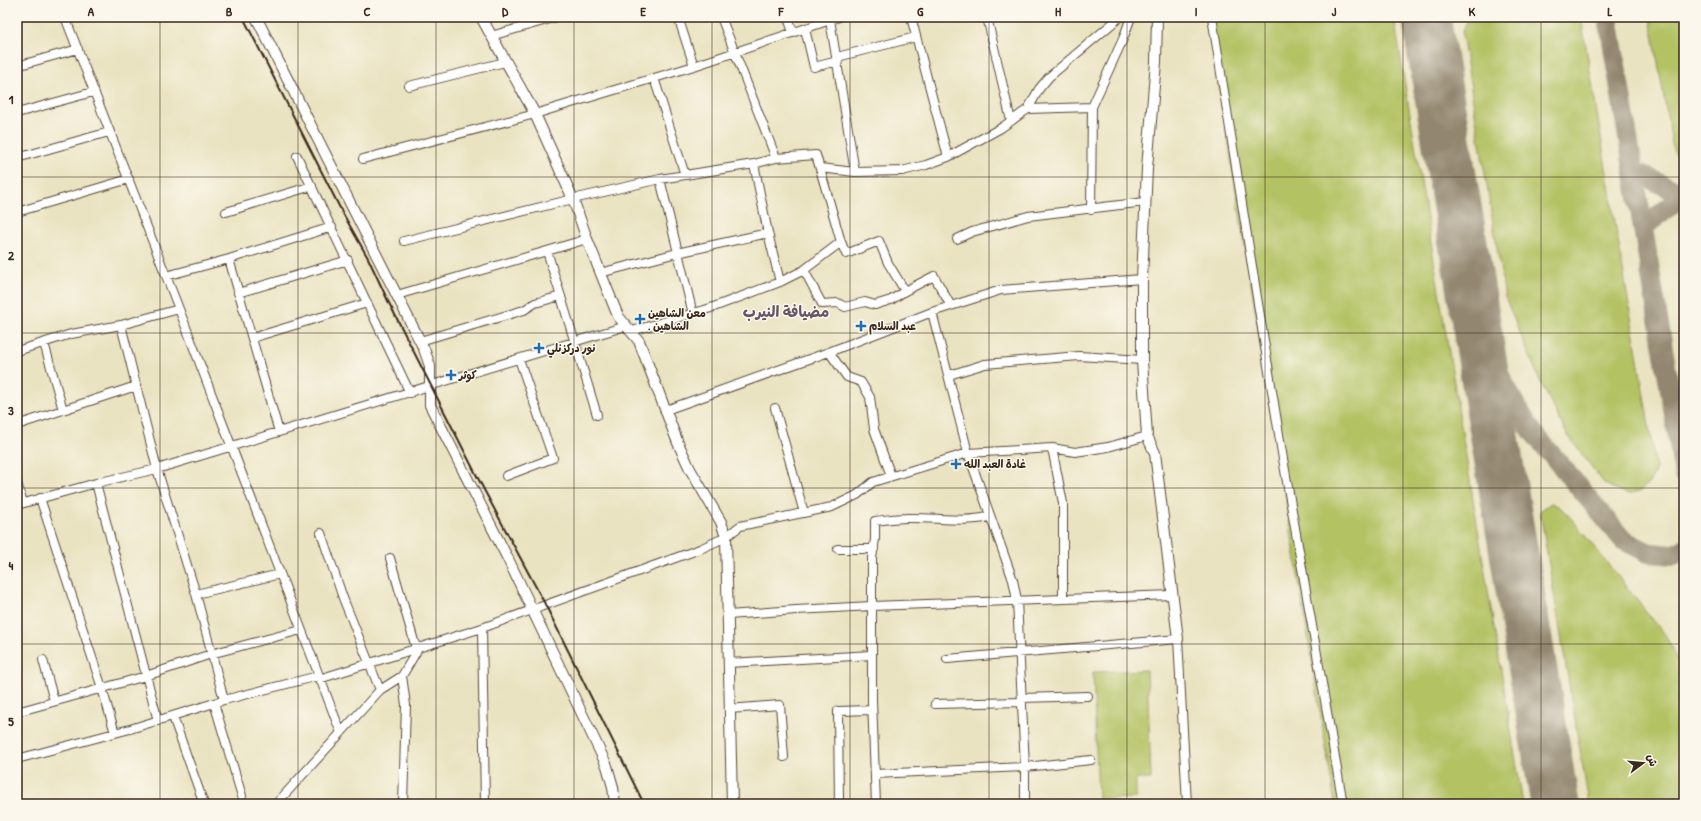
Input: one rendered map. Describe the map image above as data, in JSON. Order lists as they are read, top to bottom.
{
  "districts": ["مضيافة النيرب"],
  "places": {
    "health": [
      "معن الشاهين . الشاهين",
      "عبد السلام",
      "نور دركزنلي",
      "كوثر",
      "غادة العبد الله"
    ]
  },
  "north": "right",
  "grid": {
    "columns": [
      "A",
      "B",
      "C",
      "D",
      "E",
      "F",
      "G",
      "H",
      "I",
      "J",
      "K",
      "L"
    ],
    "rows": [
      "1",
      "2",
      "3",
      "4",
      "5"
    ]
  }
}
